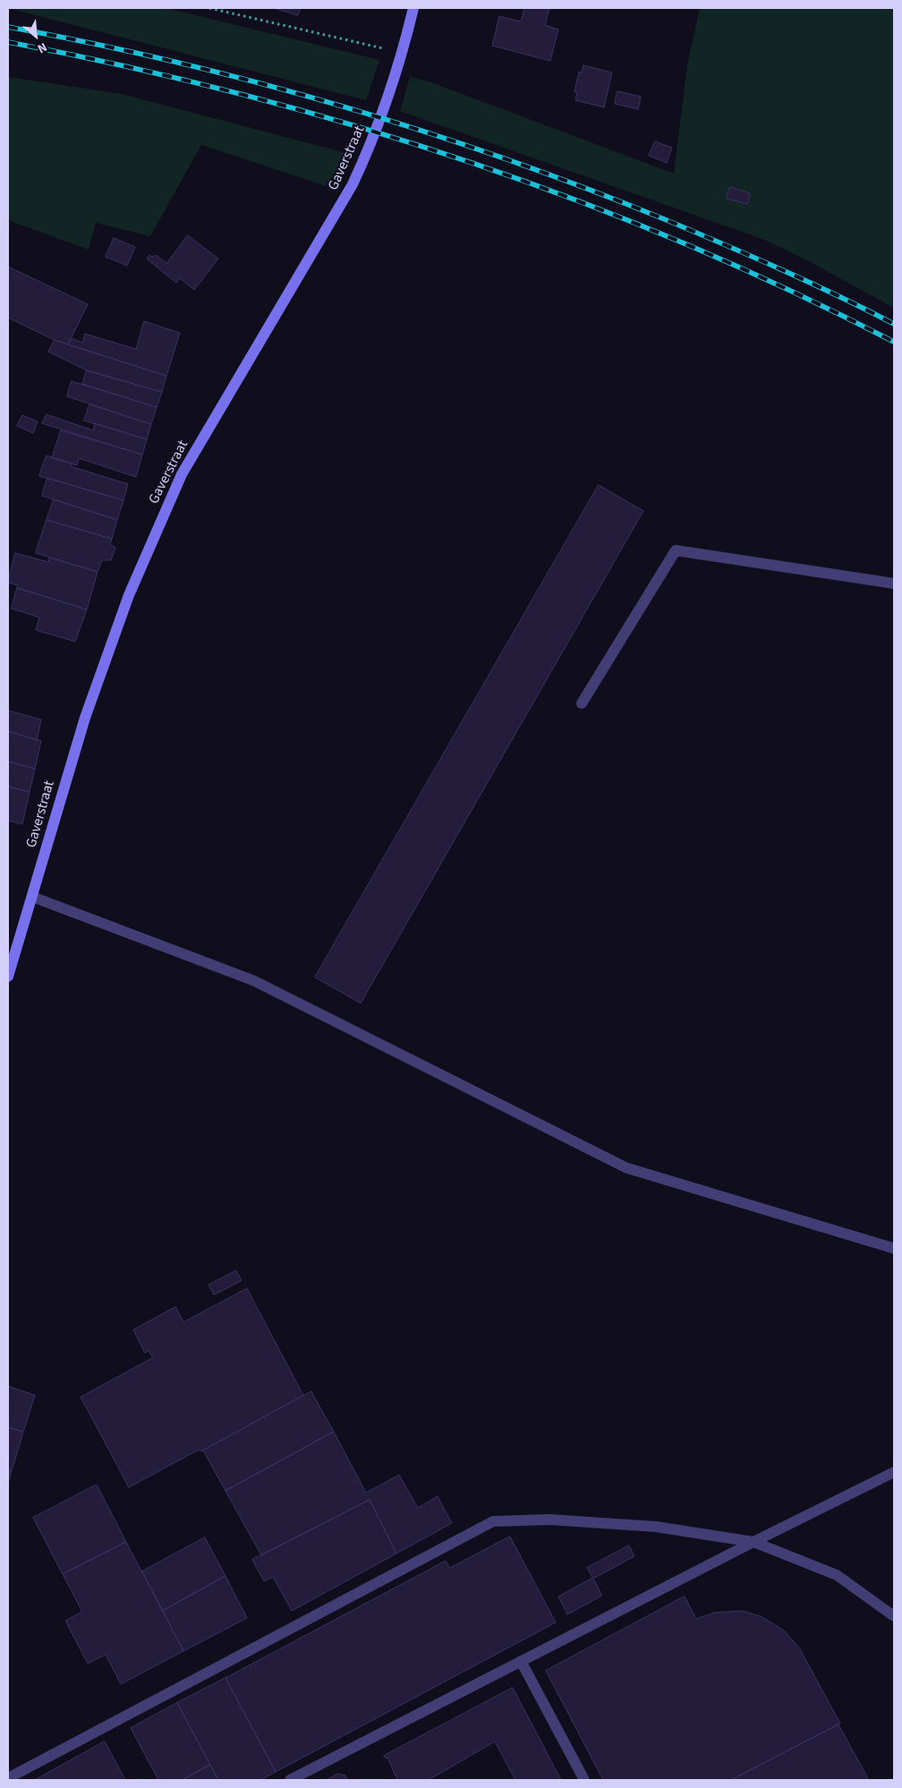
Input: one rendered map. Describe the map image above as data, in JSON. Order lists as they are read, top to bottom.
{
  "streets": {
    "street": ["Gaverstraat"]
  },
  "north": "bottom right"
}
